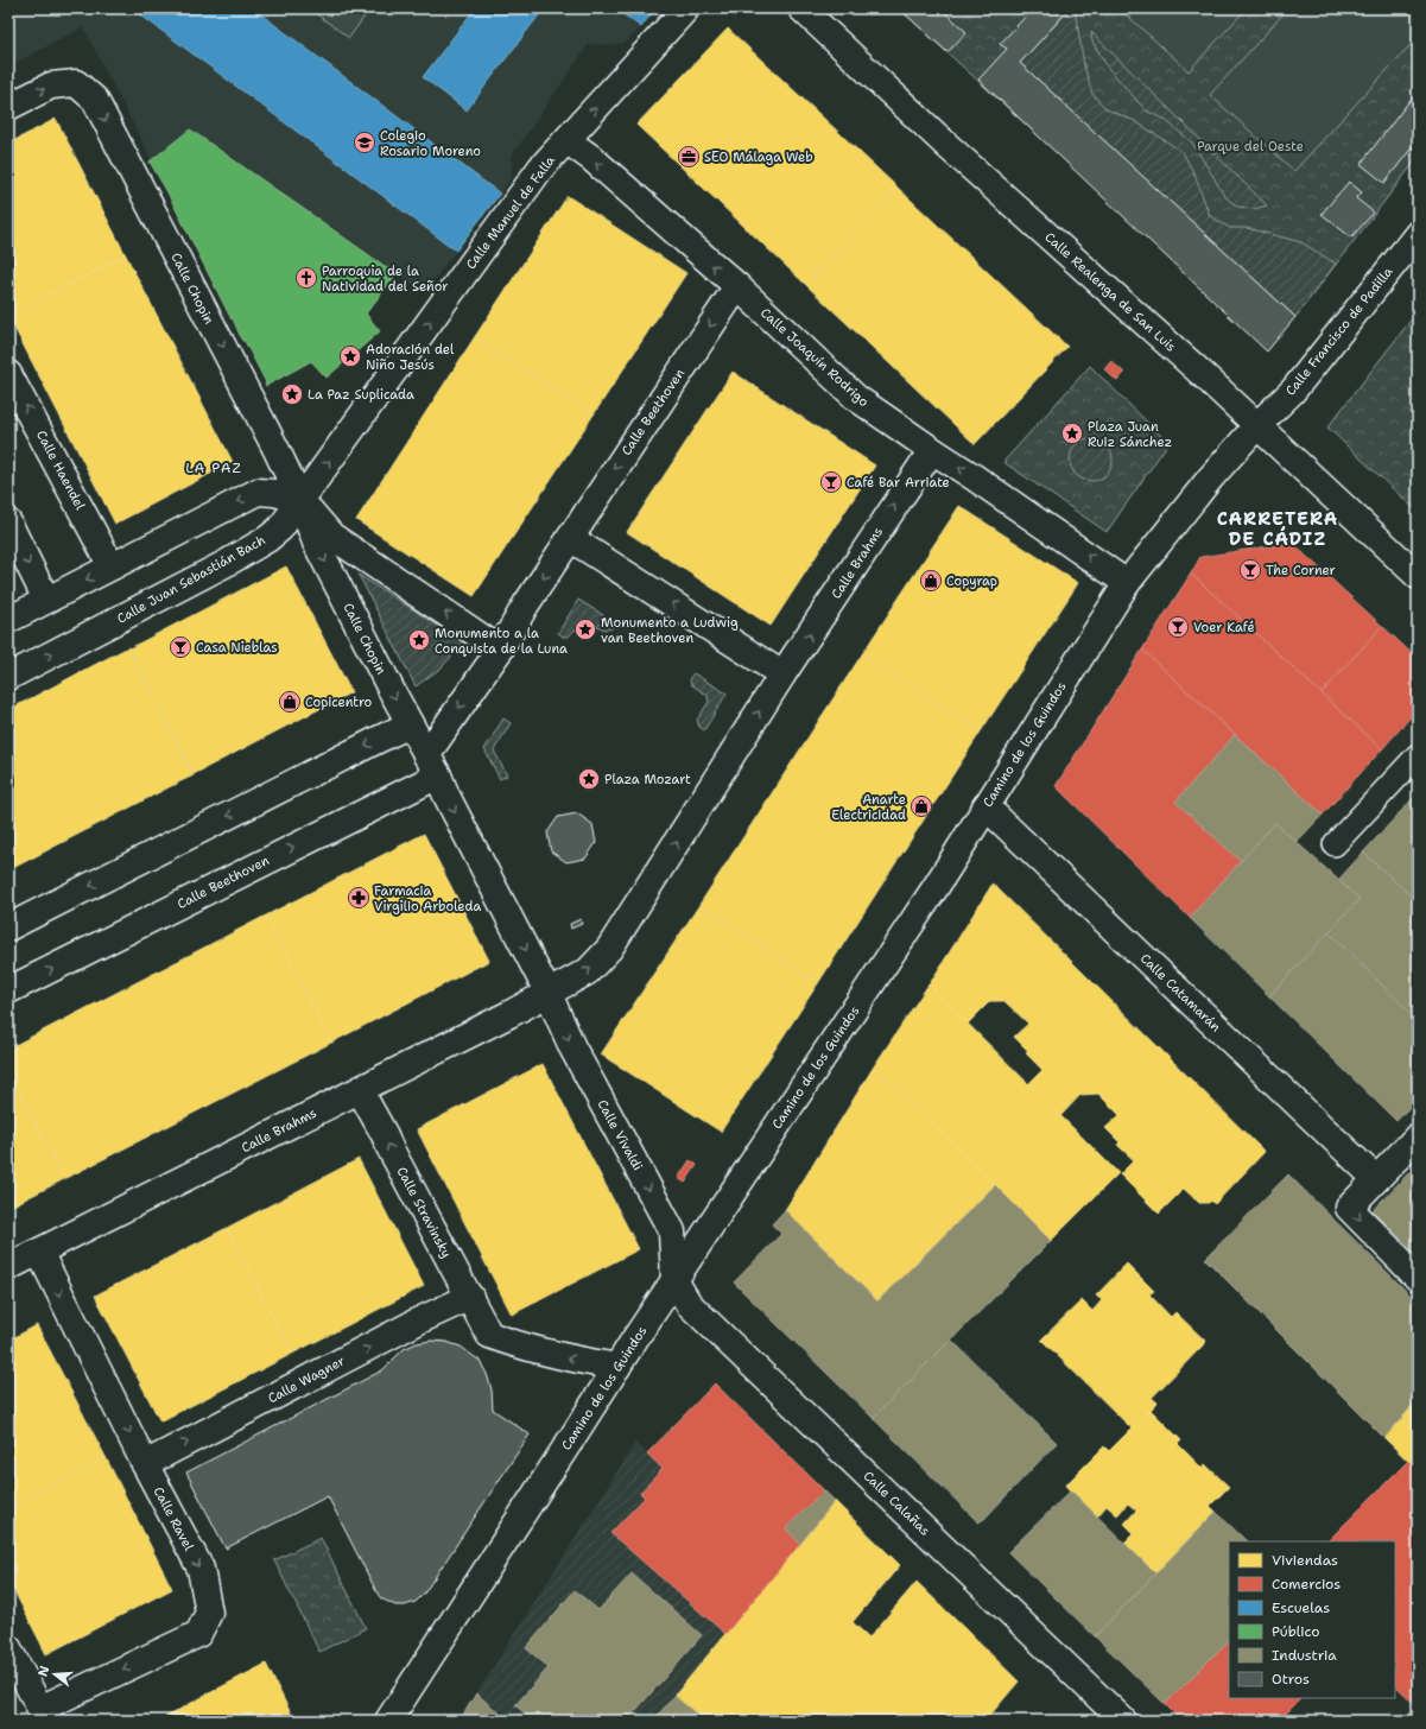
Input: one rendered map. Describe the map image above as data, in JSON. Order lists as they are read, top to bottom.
{
  "streets": {
    "street": [
      "Calle Manuel de Falla",
      "Calle Chopin",
      "Calle Realenga de San Luis",
      "Calle Francisco de Padilla",
      "Calle Joaquín Rodrigo",
      "Calle Beethoven",
      "Calle Haendel",
      "Calle Brahms",
      "Calle Juan Sebastián Bach",
      "Camino de los Guindos",
      "Calle Catamarán",
      "Calle Vivaldi",
      "Calle Stravinsky",
      "Calle Wagner",
      "Calle Calañas",
      "Calle Ravel"
    ]
  },
  "crossings": [
    ["Calle Manuel de Falla", "Calle Chopin"],
    ["Calle Manuel de Falla", "Calle Joaquín Rodrigo"],
    ["Calle Manuel de Falla", "Calle Juan Sebastián Bach"],
    ["Calle Chopin", "Calle Juan Sebastián Bach"],
    ["Calle Realenga de San Luis", "Calle Francisco de Padilla"],
    ["Calle Realenga de San Luis", "Camino de los Guindos"],
    ["Calle Francisco de Padilla", "Camino de los Guindos"],
    ["Calle Joaquín Rodrigo", "Calle Beethoven"],
    ["Calle Joaquín Rodrigo", "Calle Brahms"],
    ["Calle Joaquín Rodrigo", "Camino de los Guindos"],
    ["Calle Brahms", "Calle Vivaldi"],
    ["Calle Brahms", "Calle Stravinsky"],
    ["Calle Brahms", "Calle Ravel"],
    ["Camino de los Guindos", "Calle Catamarán"],
    ["Camino de los Guindos", "Calle Vivaldi"],
    ["Camino de los Guindos", "Calle Stravinsky"],
    ["Camino de los Guindos", "Calle Calañas"],
    ["Calle Vivaldi", "Calle Calañas"],
    ["Calle Stravinsky", "Calle Wagner"],
    ["Calle Wagner", "Calle Ravel"]
  ],
  "one_way": [
    "Calle Manuel de Falla",
    "Calle Joaquín Rodrigo",
    "Calle Vivaldi",
    "Calle Stravinsky",
    "Calle Wagner"
  ],
  "districts": ["LA PAZ", "CARRETERA DE CÁDIZ"],
  "parks": ["Parque del Oeste"],
  "places": {
    "school or university": ["Colegio Rosario Moreno"],
    "office": ["SEO Málaga Web"],
    "church": ["Parroquia de la Natividad del Señor"],
    "place": [
      "Adoración del Niño Jesús",
      "La Paz Suplicada",
      "Plaza Juan Ruiz Sánchez",
      "Monumento a Ludwig van Beethoven",
      "Monumento a la Conquista de la Luna",
      "Plaza Mozart"
    ],
    "bar": [
      "Café Bar Arriate",
      "The Corner",
      "Voer Kafé",
      "Casa Nieblas"
    ],
    "shop": ["Copyrap", "Copicentro", "Anarte Electricidad"],
    "pharmacy": ["Farmacia Virgilio Arboleda"]
  },
  "legend": [
    "Viviendas",
    "Comercios",
    "Escuelas",
    "Público",
    "Industria",
    "Otros"
  ],
  "north": "left"
}
